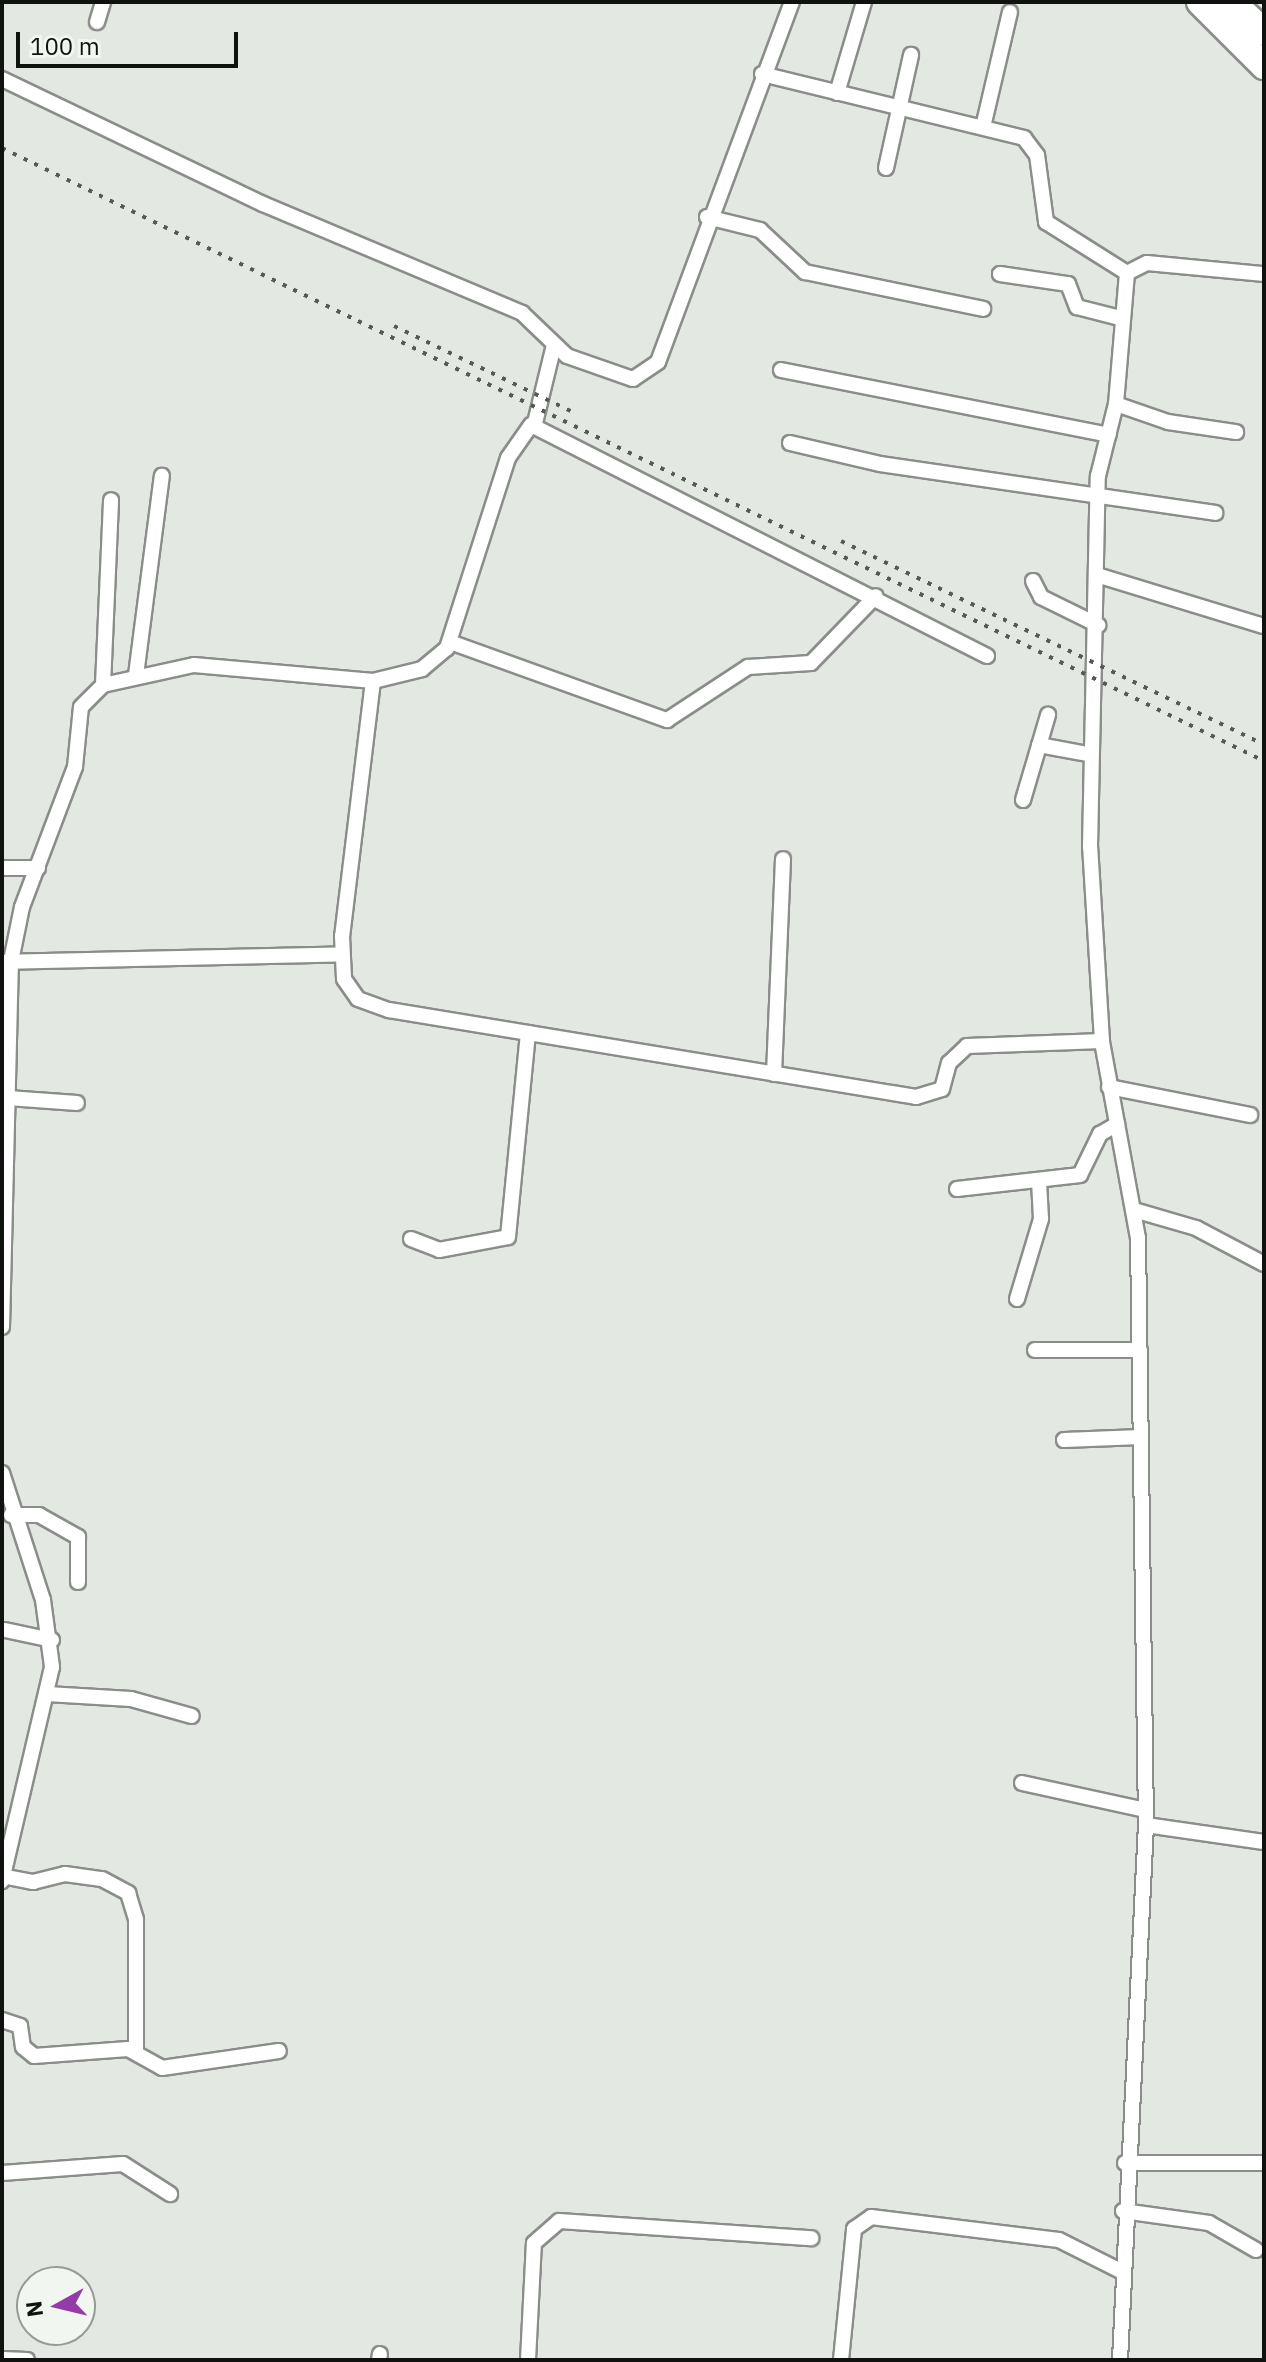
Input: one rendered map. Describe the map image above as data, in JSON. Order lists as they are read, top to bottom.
{
  "scale_bar": "100 m",
  "north": "left"
}
